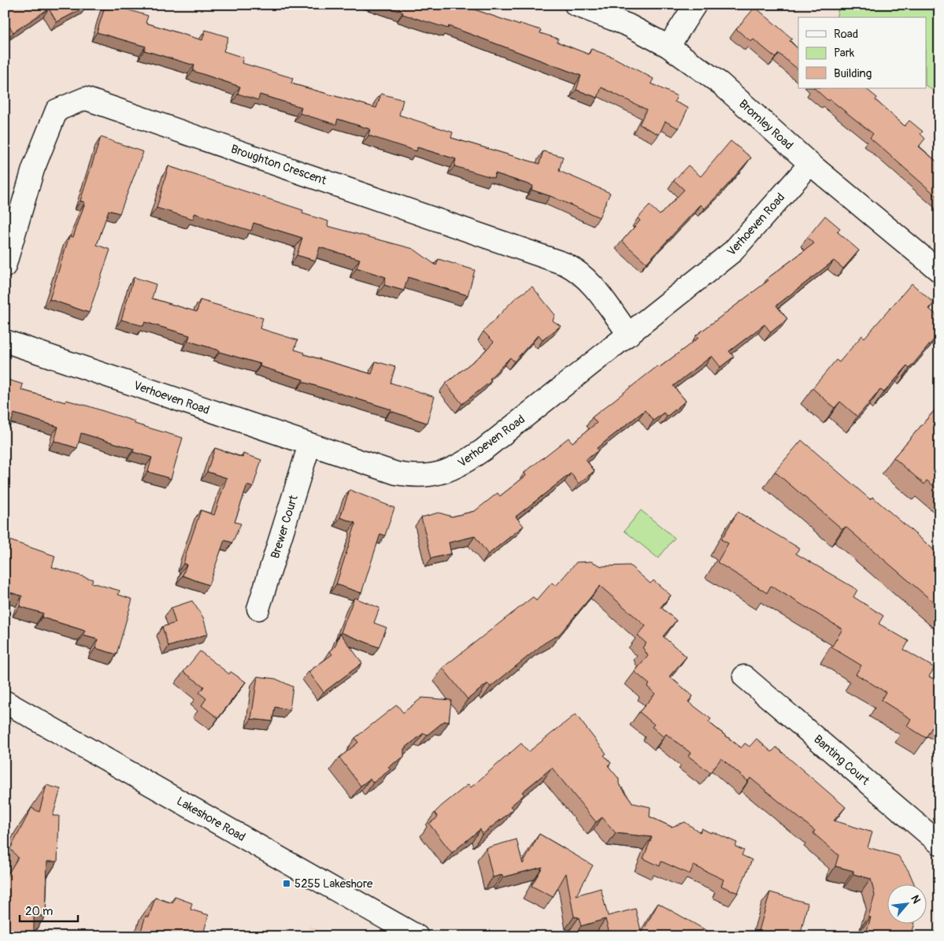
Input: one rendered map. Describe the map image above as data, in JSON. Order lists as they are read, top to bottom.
{
  "streets": {
    "street": [
      "Bromley Road",
      "Broughton Crescent",
      "Verhoeven Road",
      "Brewer Court",
      "Banting Court",
      "Lakeshore Road"
    ]
  },
  "crossings": [
    ["Bromley Road", "Verhoeven Road"],
    ["Broughton Crescent", "Verhoeven Road"],
    ["Verhoeven Road", "Brewer Court"]
  ],
  "places": {
    "transit": ["5255 Lakeshore"]
  },
  "legend": ["Road", "Park", "Building"],
  "scale_bar": "20 m",
  "north": "top right"
}
